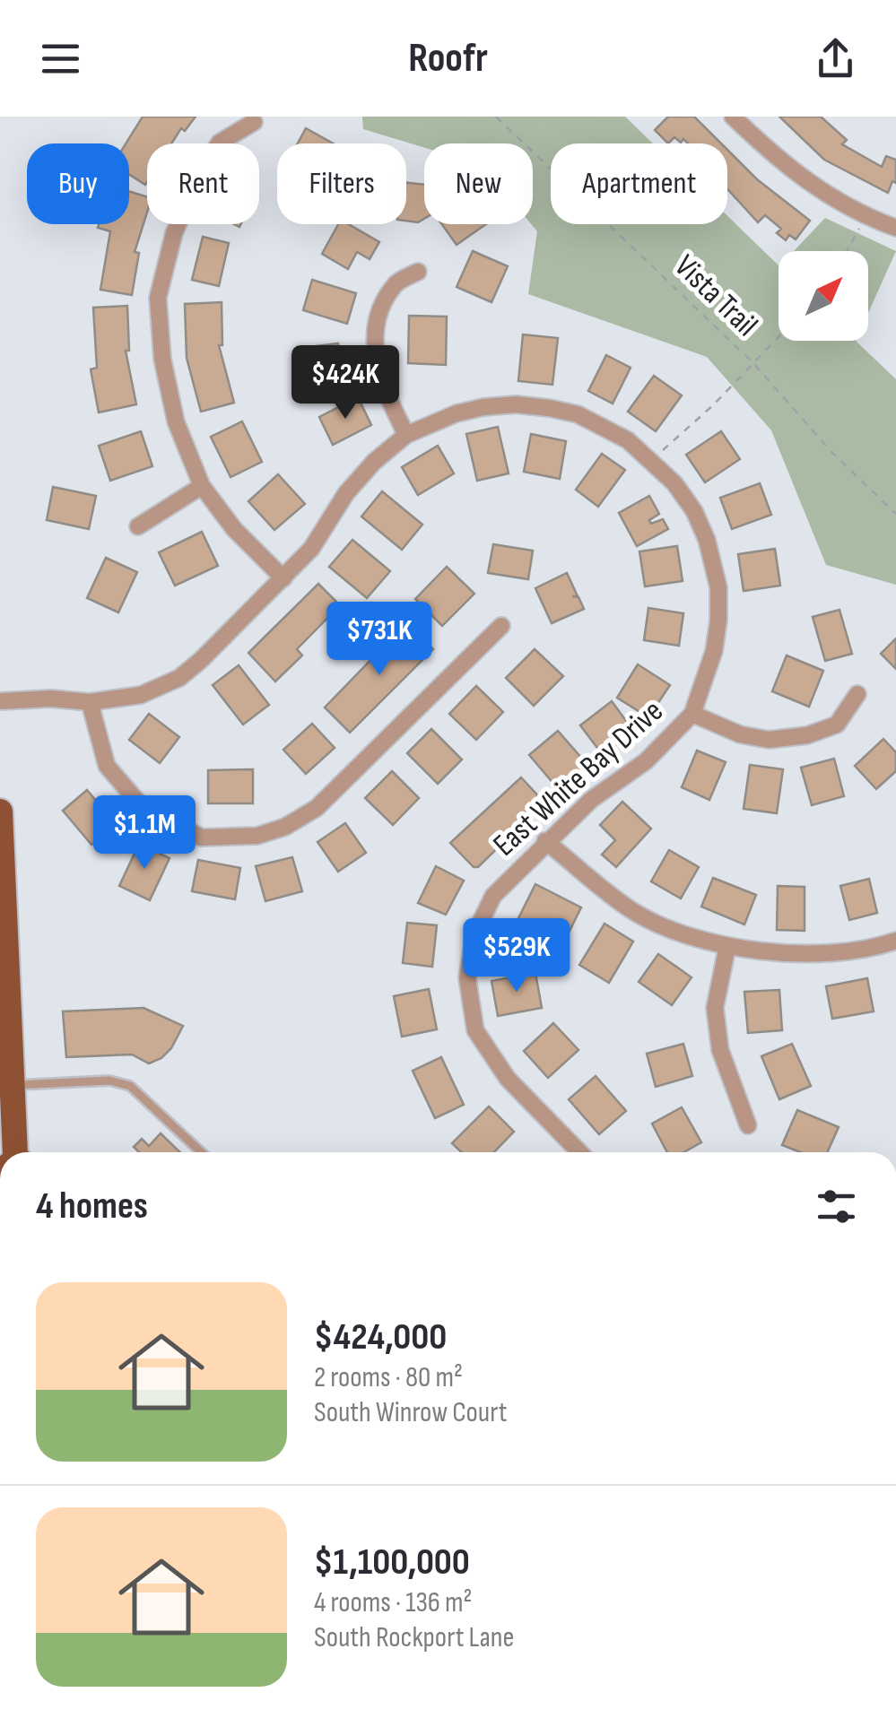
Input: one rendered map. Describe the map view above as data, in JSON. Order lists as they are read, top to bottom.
{
  "streets": {
    "street": ["East White Bay Drive"],
    "path": ["Vista Trail"]
  },
  "north": "top right",
  "page": {
    "header": "Roofr",
    "chip": [
      "Buy",
      "Rent",
      "Filters",
      "New",
      "Apartment"
    ],
    "price": [
      "$424K",
      "$731K",
      "$1.1M",
      "$529K"
    ],
    "heading": "4 homes",
    "list": [
      {
        "name": "$424,000",
        "note": "2 rooms · 80 m² · South Winrow Court"
      },
      {
        "name": "$1,100,000",
        "note": "4 rooms · 136 m² · South Rockport Lane"
      }
    ]
  }
}
